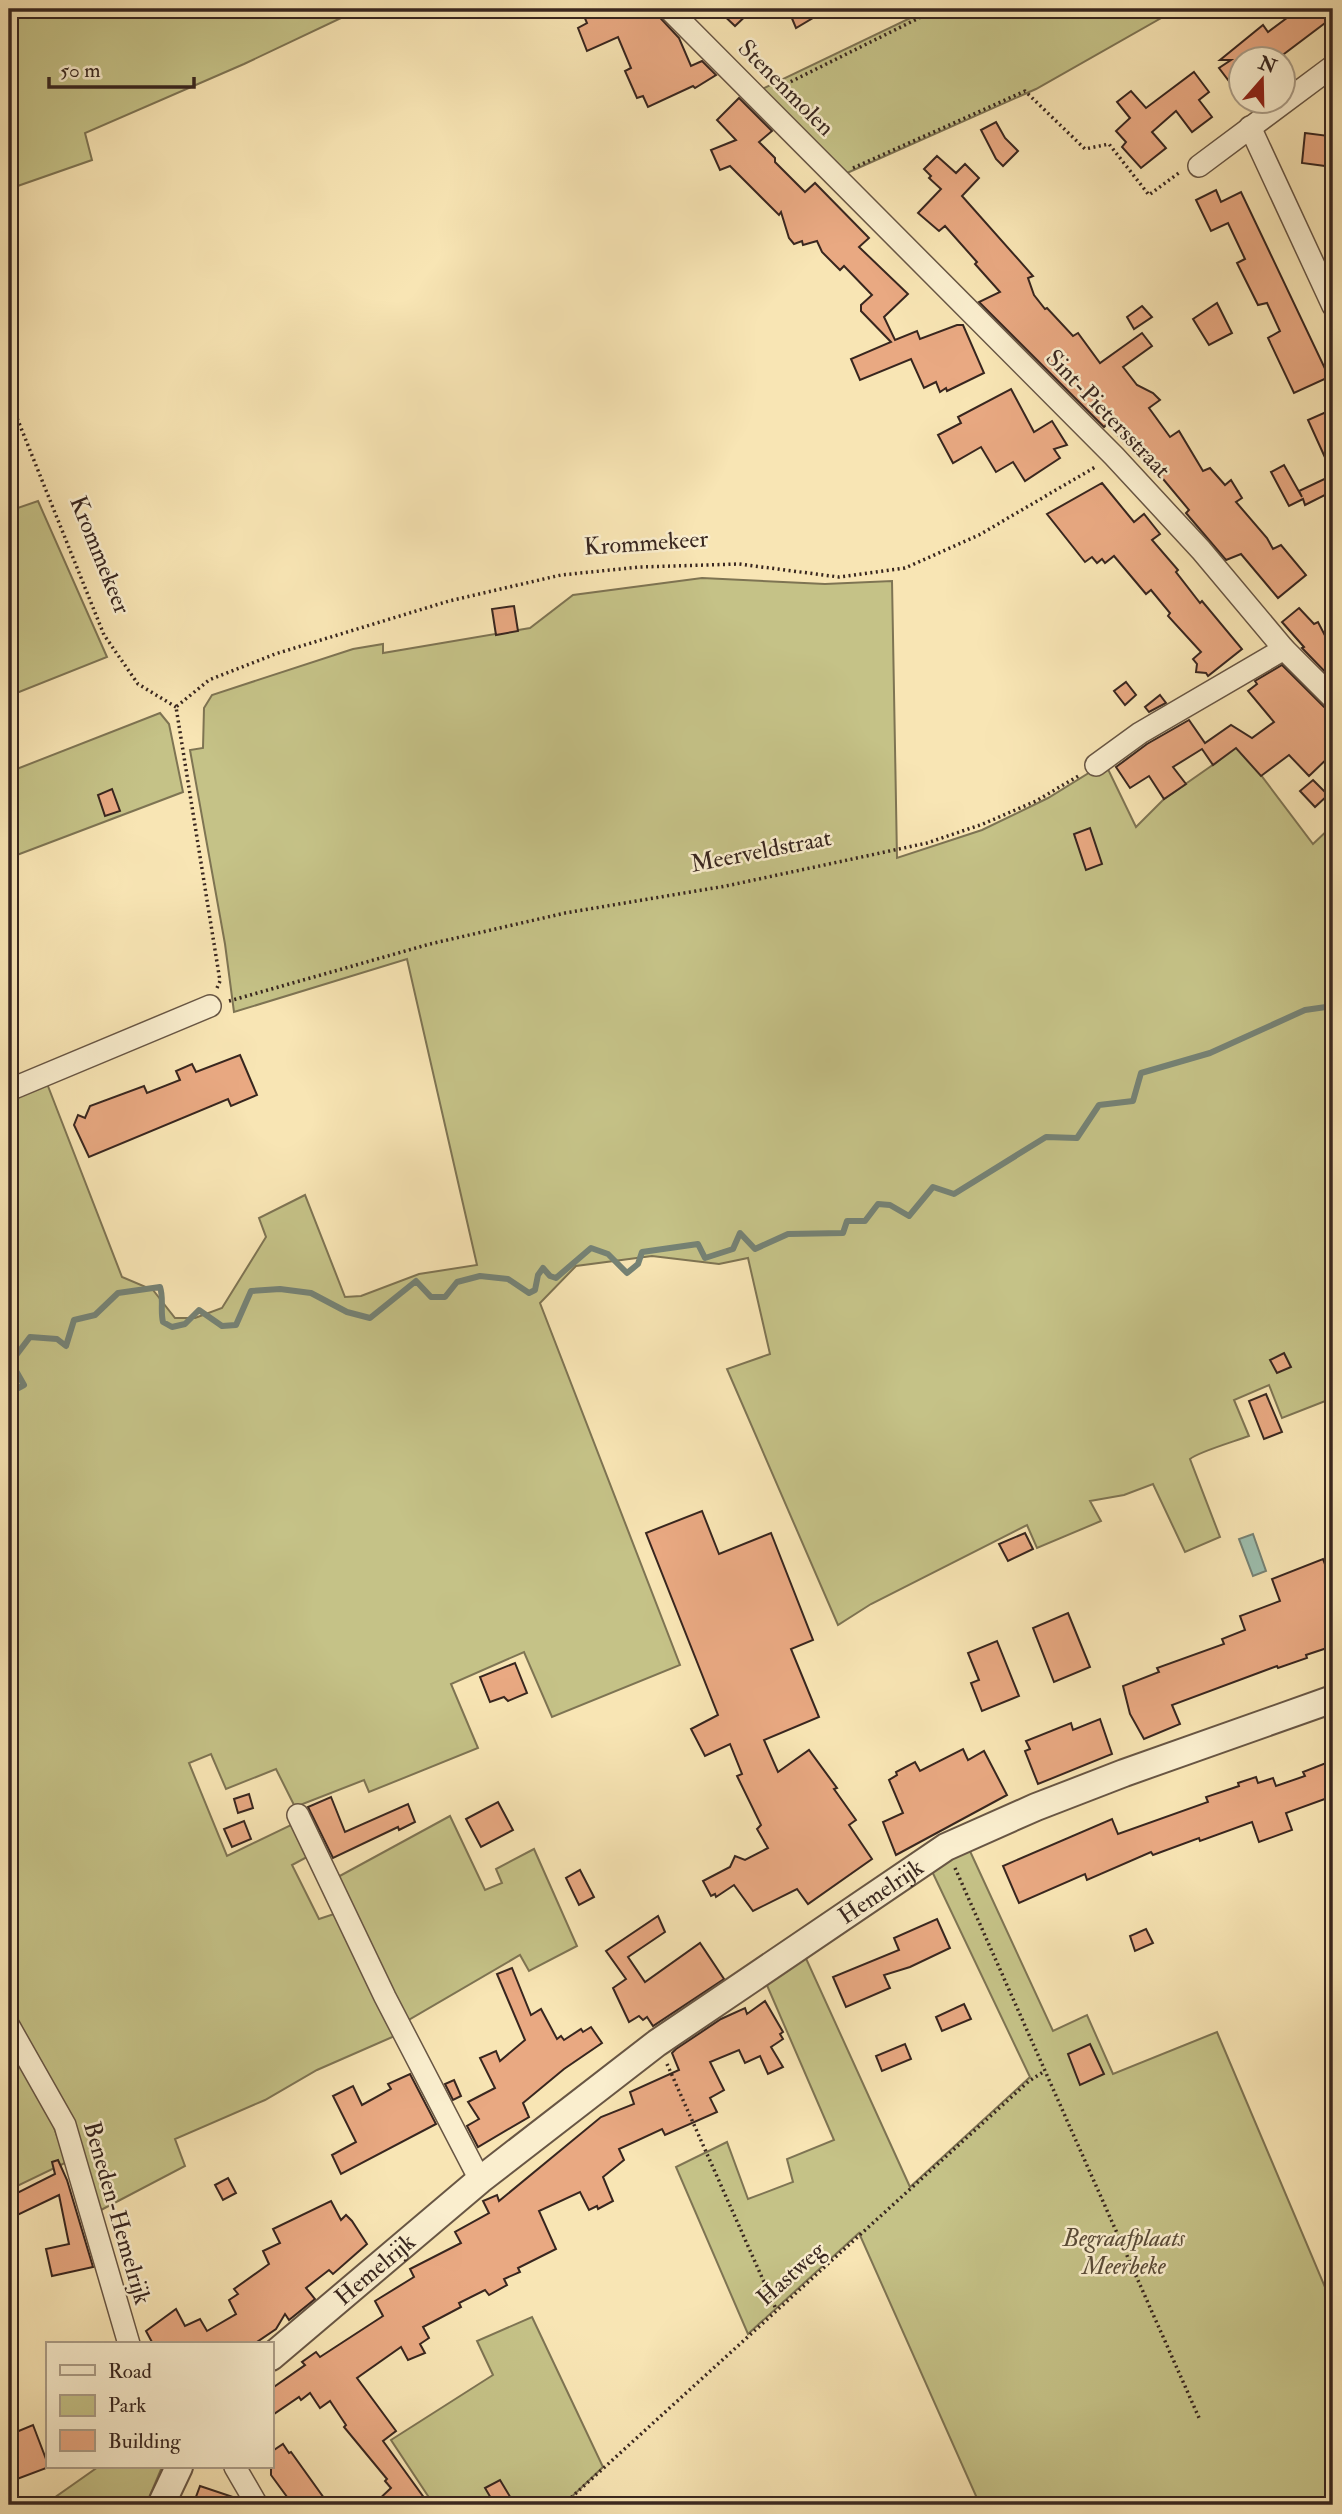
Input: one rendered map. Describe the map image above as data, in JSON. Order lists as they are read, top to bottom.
{
  "streets": {
    "street": [
      "Stenenmolen",
      "Sint-Pietersstraat",
      "Hemelrijk",
      "Beneden-Hemelrijk"
    ],
    "path": ["Krommekeer", "Meerveldstraat", "Hastweg"]
  },
  "crossings": [
    ["Stenenmolen", "Sint-Pietersstraat"],
    ["Sint-Pietersstraat", "Krommekeer"]
  ],
  "parks": ["Begraafplaats Meerbeke"],
  "legend": ["Road", "Park", "Building"],
  "scale_bar": "50 m",
  "north": "top"
}
